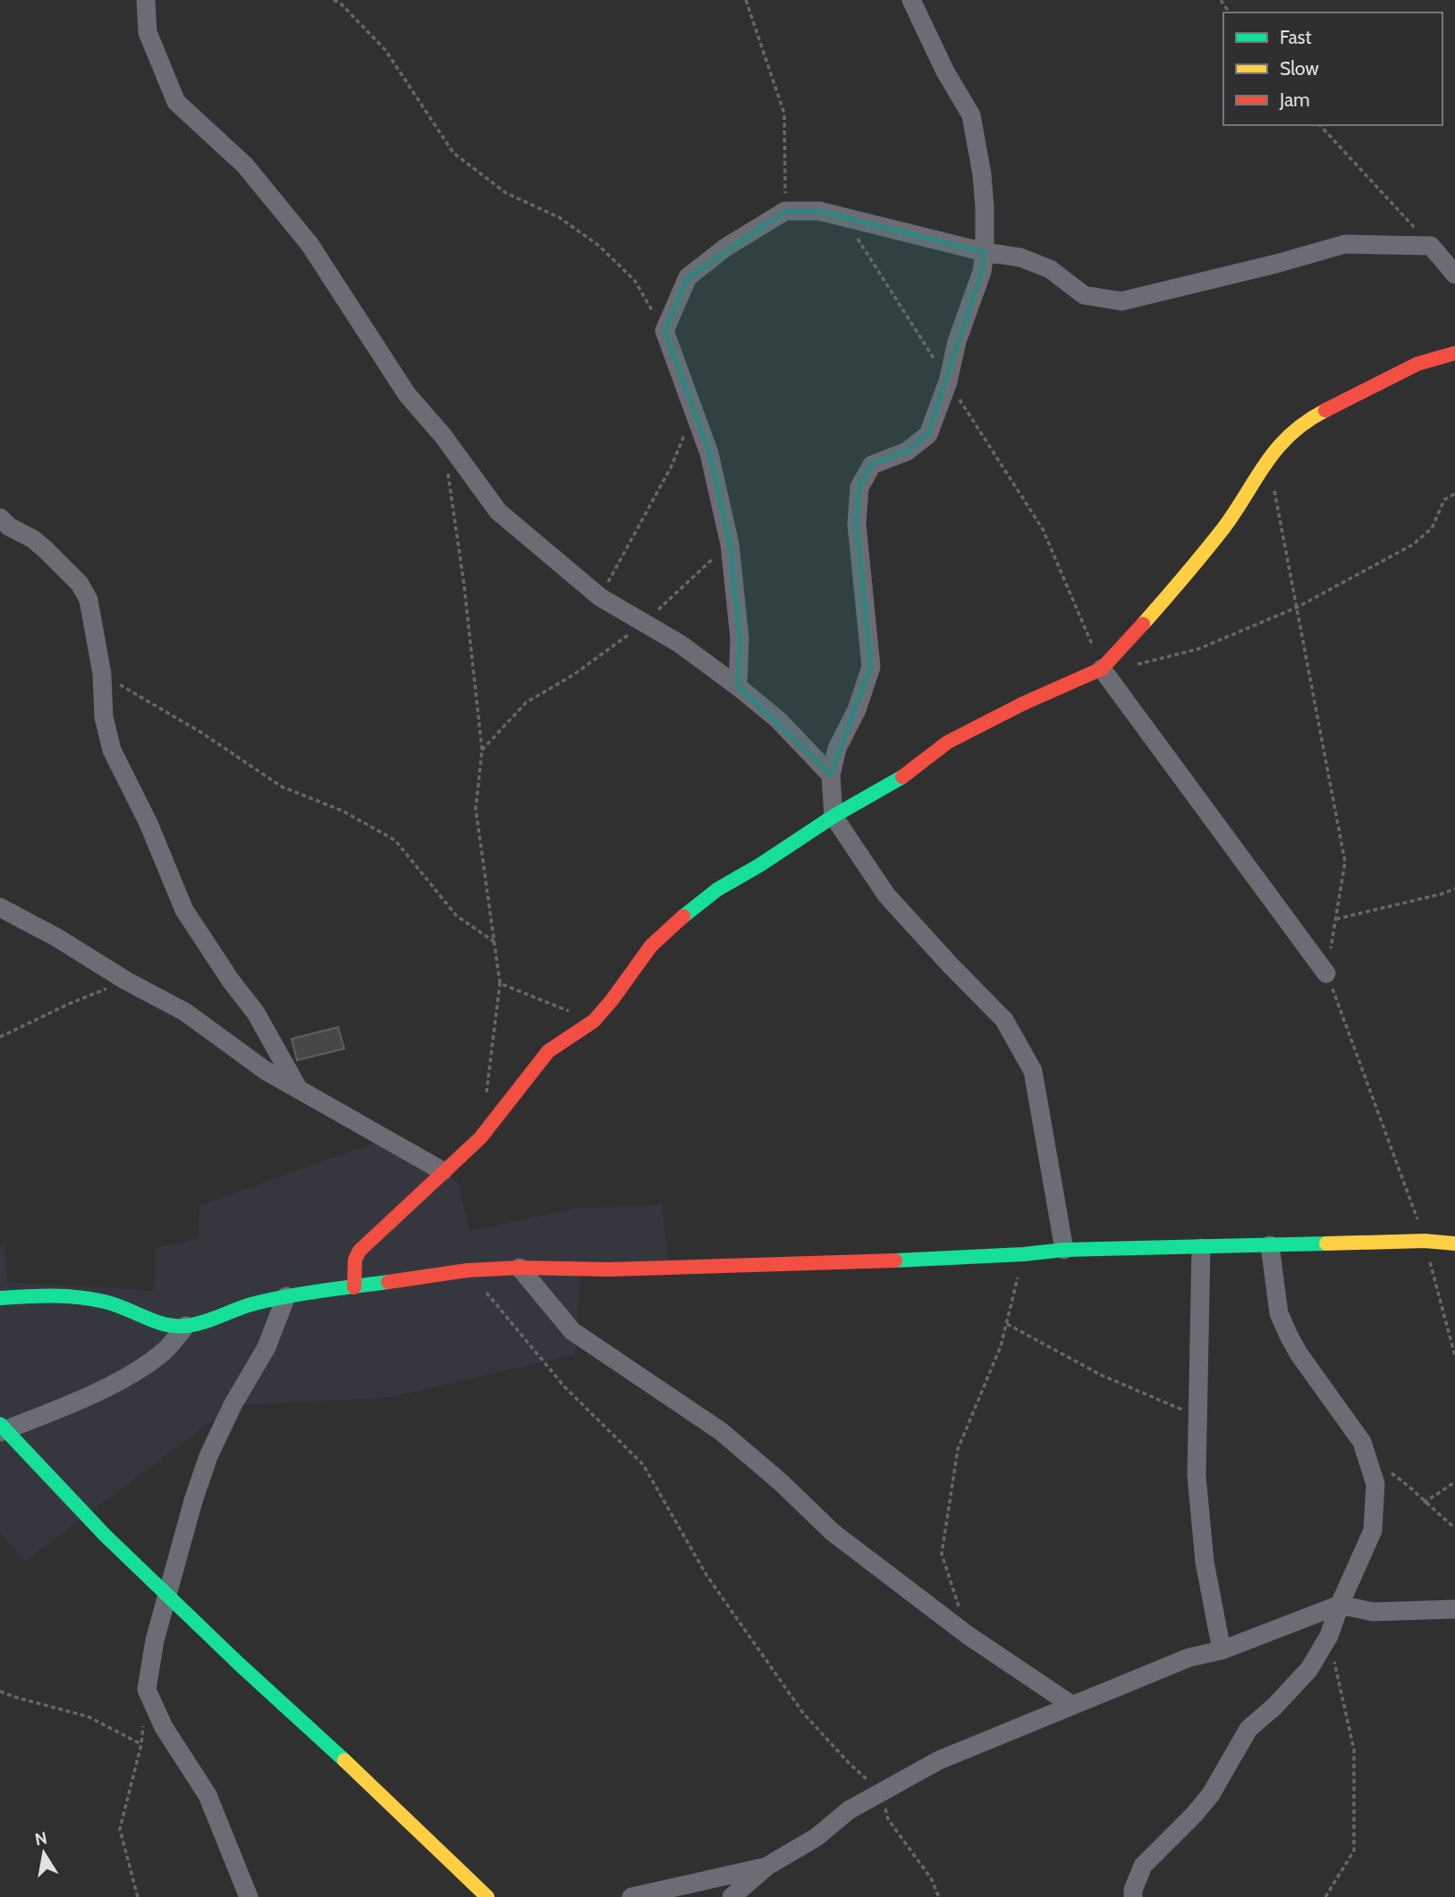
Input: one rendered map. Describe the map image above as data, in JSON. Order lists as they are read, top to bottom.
{
  "legend": ["Fast", "Slow", "Jam"],
  "north": "top"
}
